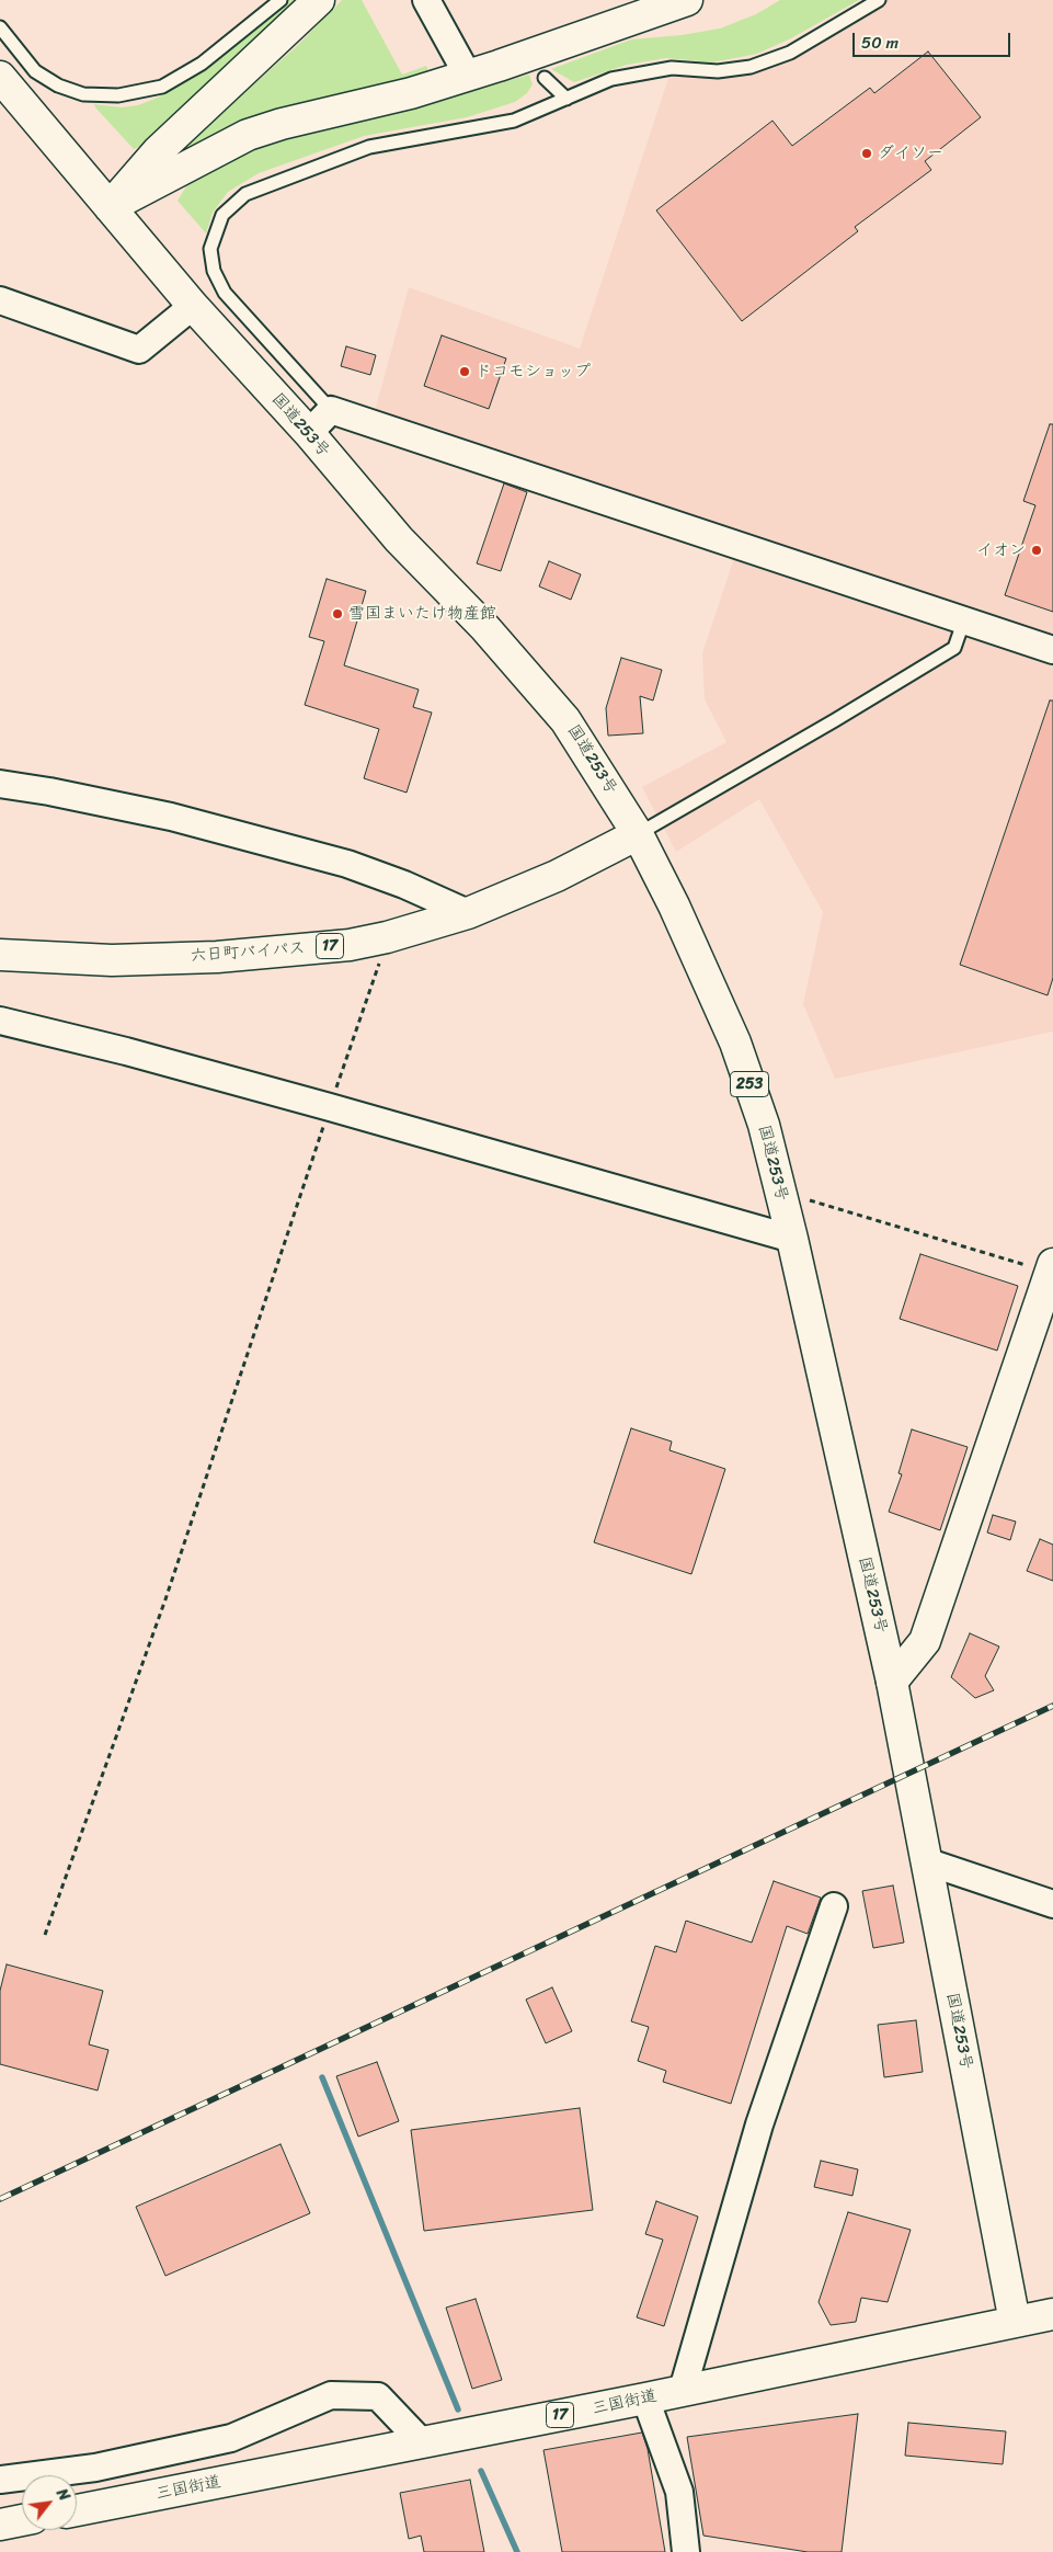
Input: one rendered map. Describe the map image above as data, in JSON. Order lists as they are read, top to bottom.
{
  "streets": {
    "main road": [
      "国道253号",
      "17",
      "六日町バイパス",
      "253",
      "三国街道"
    ]
  },
  "crossings": [
    ["国道253号", "六日町バイパス"],
    ["国道253号", "三国街道"]
  ],
  "places": [
    "ダイソー",
    "ドコモショップ",
    "イオン",
    "雪国まいたけ物産館"
  ],
  "scale_bar": "50 m",
  "north": "top right"
}
